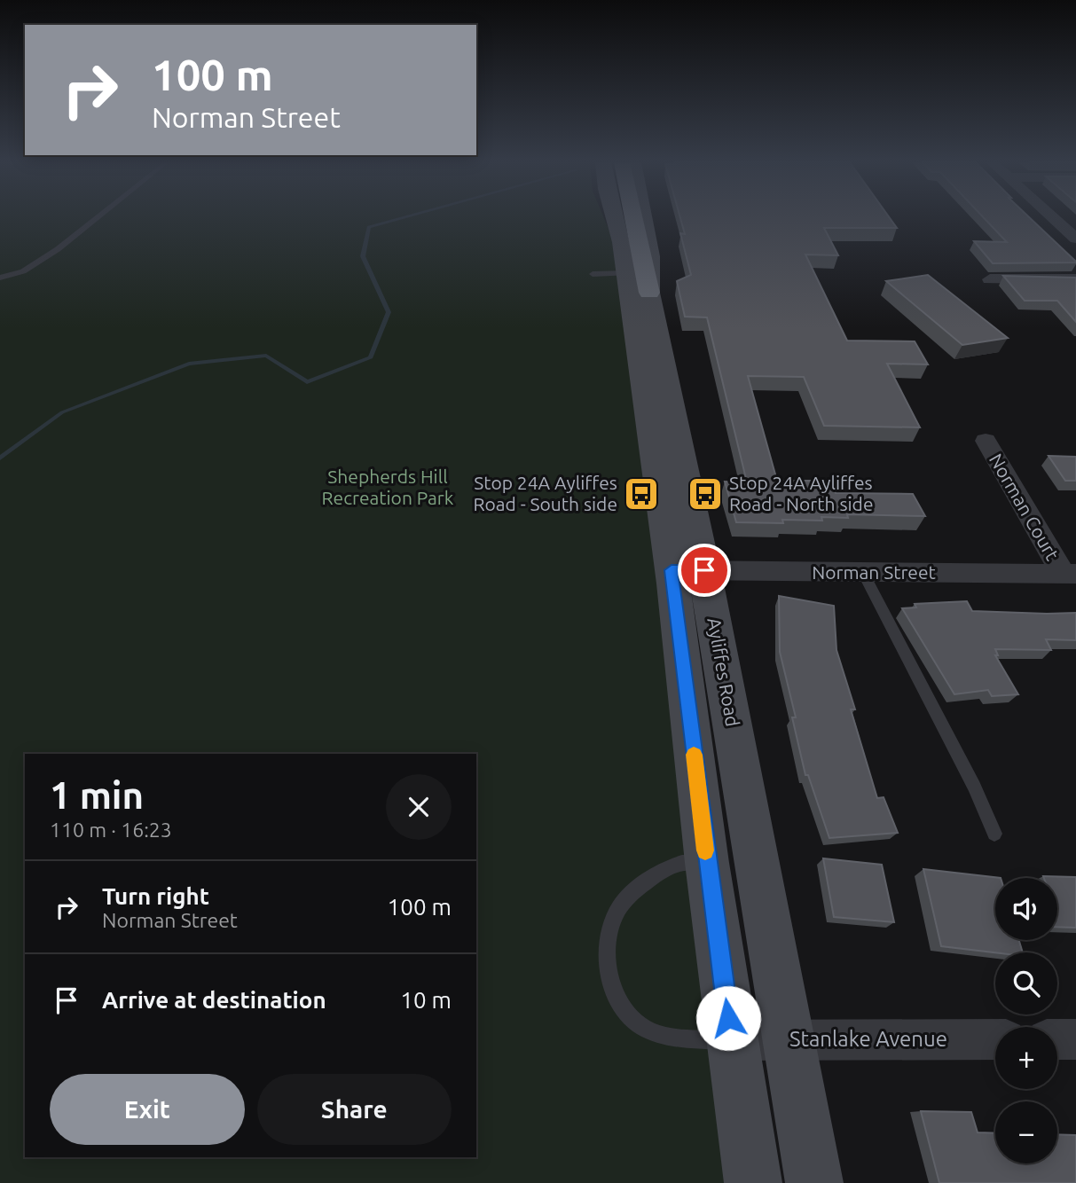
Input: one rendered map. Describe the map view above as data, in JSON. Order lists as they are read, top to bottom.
{
  "streets": {
    "main road": ["Ayliffes Road"],
    "street": ["Norman Court", "Norman Street", "Stanlake Avenue"]
  },
  "crossings": [
    ["Norman Court", "Norman Street"],
    ["Norman Street", "Ayliffes Road"],
    ["Ayliffes Road", "Stanlake Avenue"]
  ],
  "parks": ["Shepherds Hill Recreation Park"],
  "places": {
    "bus stop": ["Stop 24A Ayliffes Road - South side", "Stop 24A Ayliffes Road - North side"]
  },
  "page": {
    "turn": ["100 m", "Norman Street"],
    "heading": ["1 min", "110 m · 16:23"],
    "list": [
      {
        "name": "Turn right",
        "note": "Norman Street",
        "value": "100 m"
      },
      {
        "name": "Arrive at destination",
        "value": "10 m"
      }
    ],
    "map_buttons": ["+", "−"],
    "buttons": ["Exit", "Share"]
  }
}
